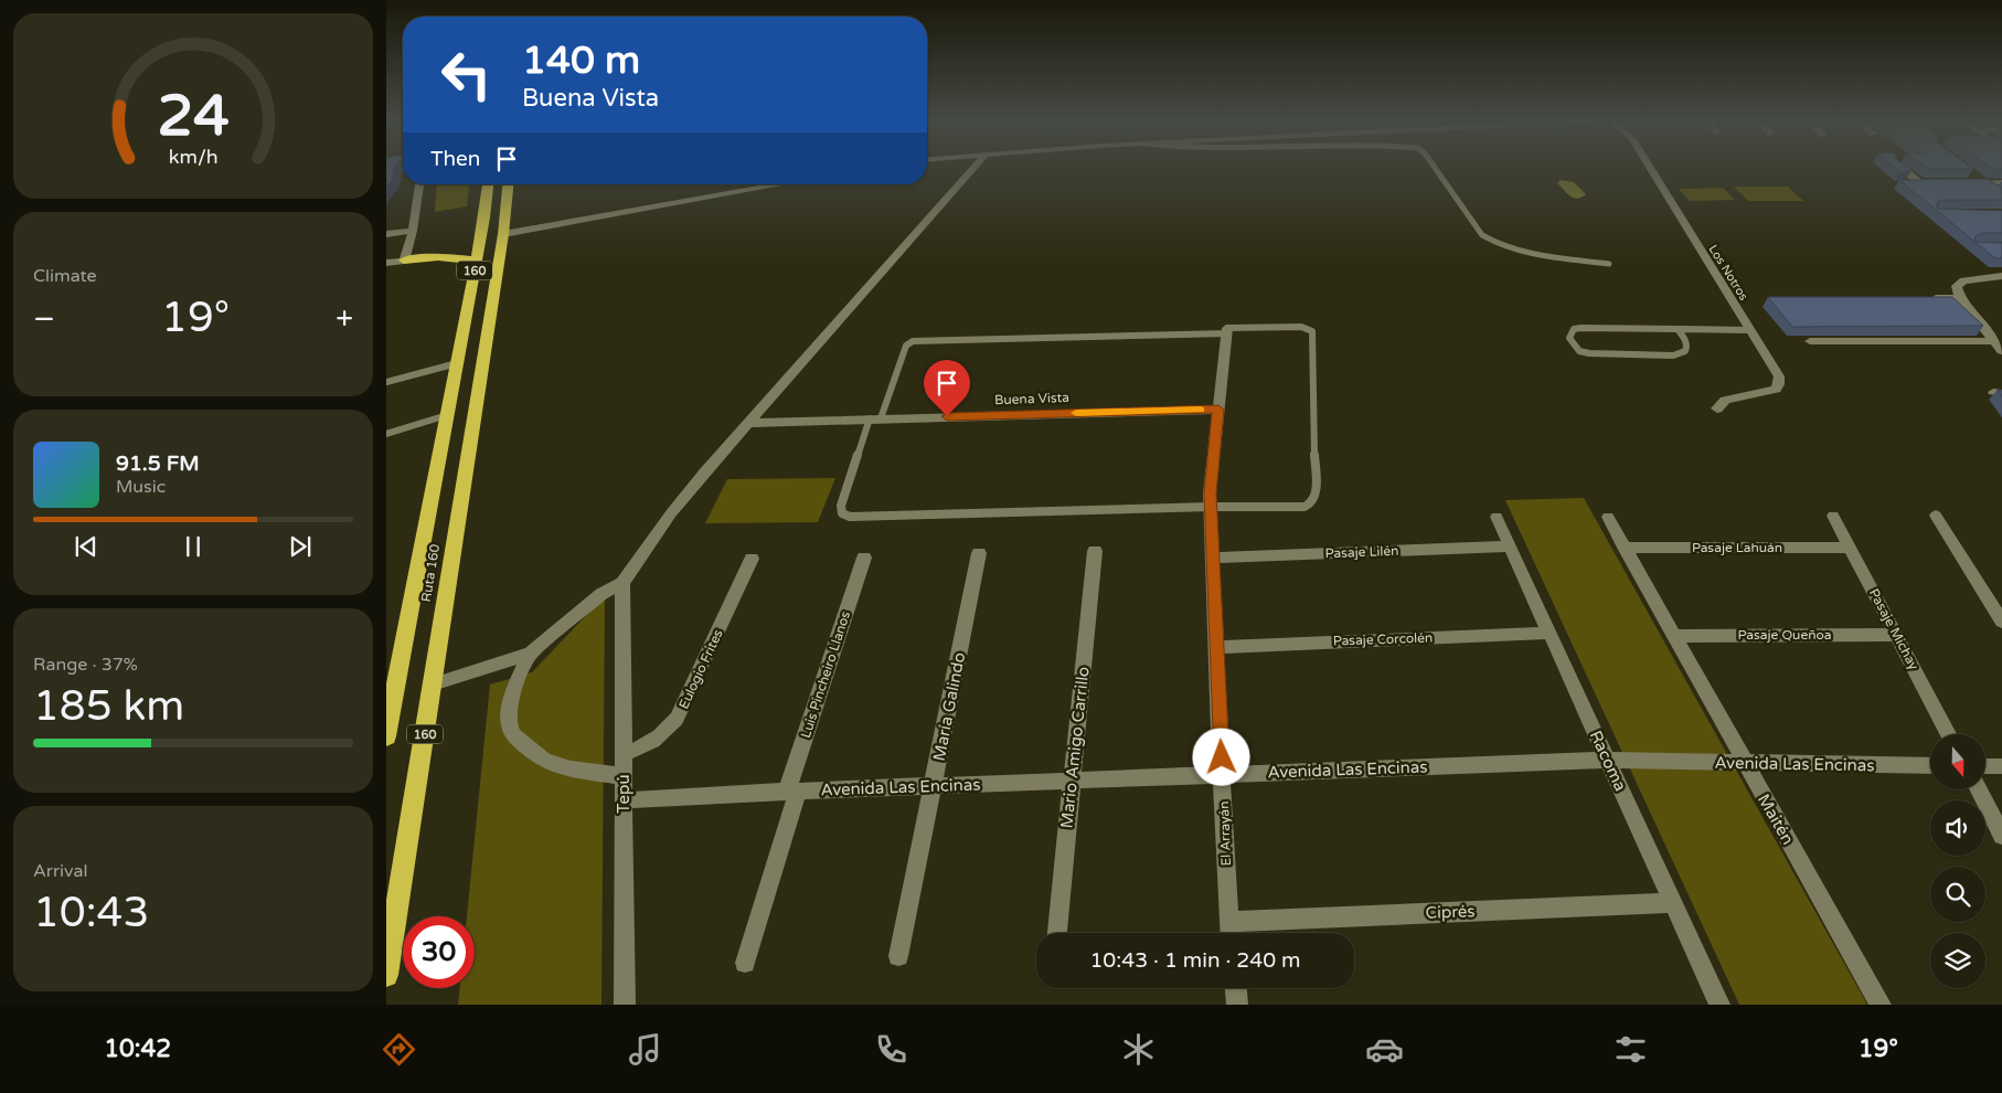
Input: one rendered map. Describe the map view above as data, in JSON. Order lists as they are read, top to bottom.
{
  "streets": {
    "highway": ["160", "Ruta 160"],
    "street": [
      "Los Notros",
      "Buena Vista",
      "Pasaje Lahuán",
      "Pasaje Lilén",
      "Pasaje Michay",
      "Pasaje Queñoa",
      "Pasaje Corcolén",
      "Eulogio Frites",
      "Luis Pincheiro Llanos",
      "María Galindo",
      "Mario Amigo Carrillo",
      "Racoma",
      "Avenida Las Encinas",
      "Tepú",
      "Maitén",
      "El Arrayán",
      "Ciprés"
    ]
  },
  "crossings": [
    ["Buena Vista", "El Arrayán"],
    ["Pasaje Lahuán", "Pasaje Michay"],
    ["Pasaje Lahuán", "Maitén"],
    ["Pasaje Lilén", "Racoma"],
    ["Pasaje Lilén", "El Arrayán"],
    ["Pasaje Michay", "Pasaje Queñoa"],
    ["Pasaje Queñoa", "Maitén"],
    ["Pasaje Corcolén", "Racoma"],
    ["Pasaje Corcolén", "El Arrayán"],
    ["Eulogio Frites", "Tepú"],
    ["Luis Pincheiro Llanos", "Avenida Las Encinas"],
    ["María Galindo", "Avenida Las Encinas"],
    ["Mario Amigo Carrillo", "Avenida Las Encinas"],
    ["Racoma", "Avenida Las Encinas"],
    ["Racoma", "Ciprés"],
    ["Avenida Las Encinas", "Tepú"],
    ["Avenida Las Encinas", "Maitén"],
    ["Avenida Las Encinas", "El Arrayán"],
    ["El Arrayán", "Ciprés"]
  ],
  "north": "bottom",
  "page": {
    "turn": ["140 m", "Buena Vista"],
    "then": "Then",
    "tile": [
      "Climate",
      ["Range · 37%", "185 km"],
      ["Arrival", "10:43"]
    ],
    "heat": ["−", "19°", "+"],
    "song": ["91.5 FM", "Music"],
    "limit": "30",
    "trip": "10:43 · 1 min · 240 m",
    "tabs": ["10:42", "19°"],
    "gauge": ["24", "km/h"]
  }
}
